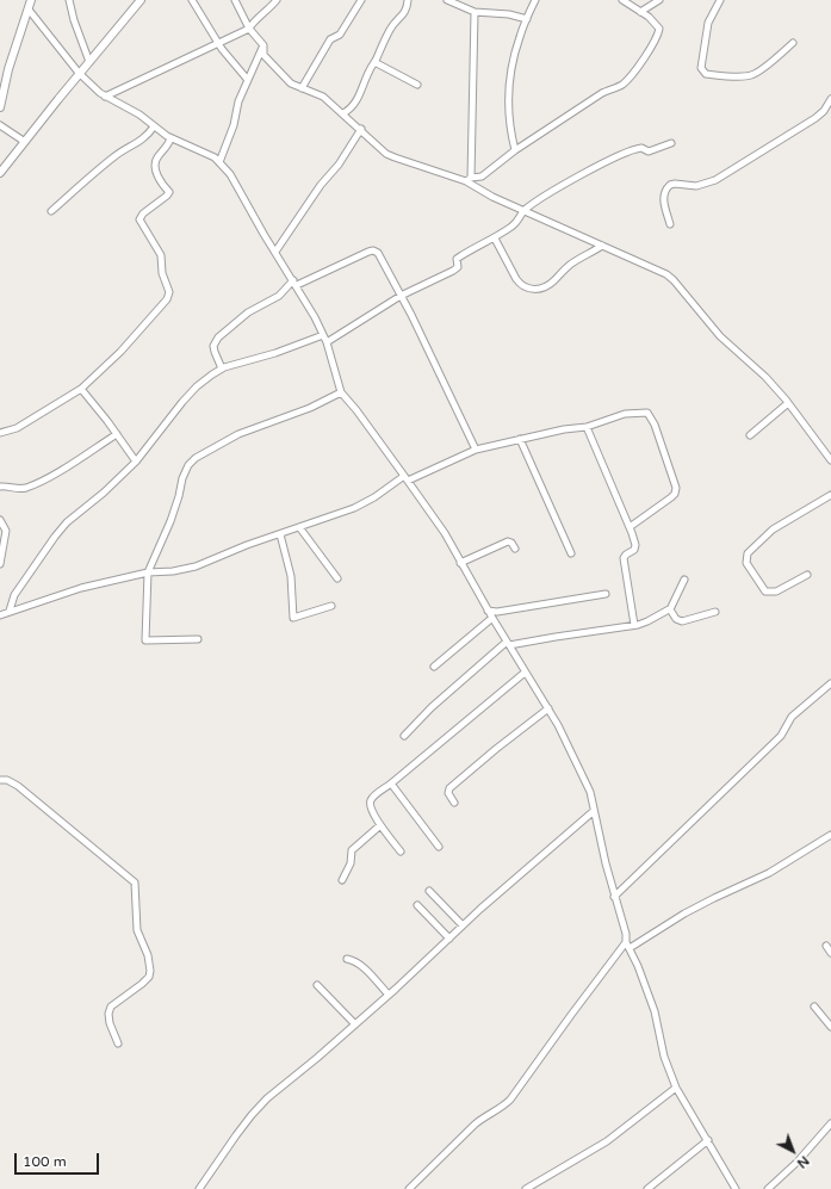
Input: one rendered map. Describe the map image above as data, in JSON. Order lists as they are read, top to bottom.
{
  "scale_bar": "100 m",
  "north": "bottom right"
}
